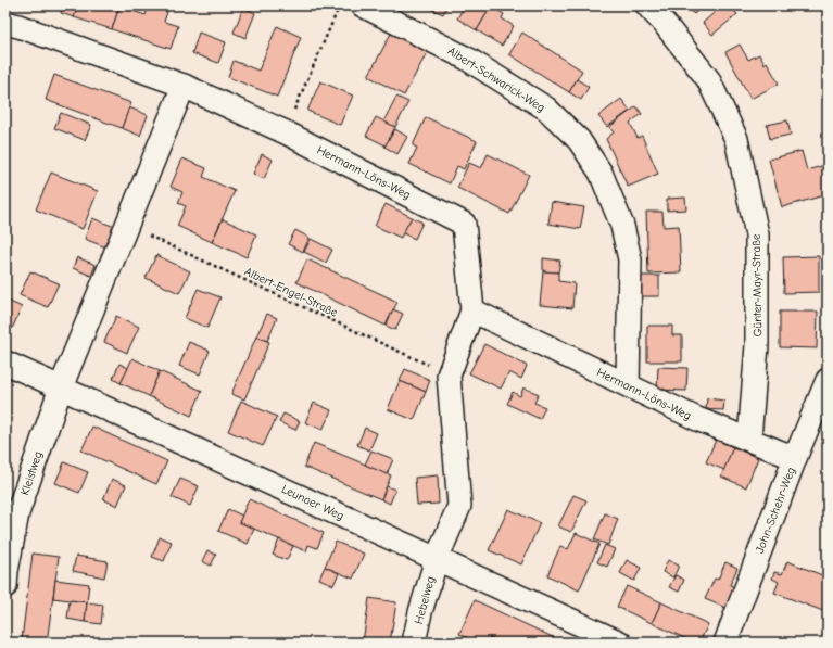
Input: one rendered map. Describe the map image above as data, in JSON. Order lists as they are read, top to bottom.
{
  "streets": {
    "street": [
      "Albert-Schwarick-Weg",
      "Hermann-Löns-Weg",
      "Günter-Mayr-Straße",
      "Kleistweg",
      "Leunaer Weg",
      "John-Schehr-Weg",
      "Hebelweg"
    ],
    "path": ["Albert-Engel-Straße"]
  },
  "crossings": [
    ["Albert-Schwarick-Weg", "Hermann-Löns-Weg"],
    ["Hermann-Löns-Weg", "Günter-Mayr-Straße"],
    ["Hermann-Löns-Weg", "Albert-Engel-Straße"],
    ["Hermann-Löns-Weg", "Leunaer Weg"],
    ["Hermann-Löns-Weg", "John-Schehr-Weg"],
    ["Hermann-Löns-Weg", "Hebelweg"],
    ["Kleistweg", "Leunaer Weg"],
    ["Leunaer Weg", "Hebelweg"]
  ]
}
